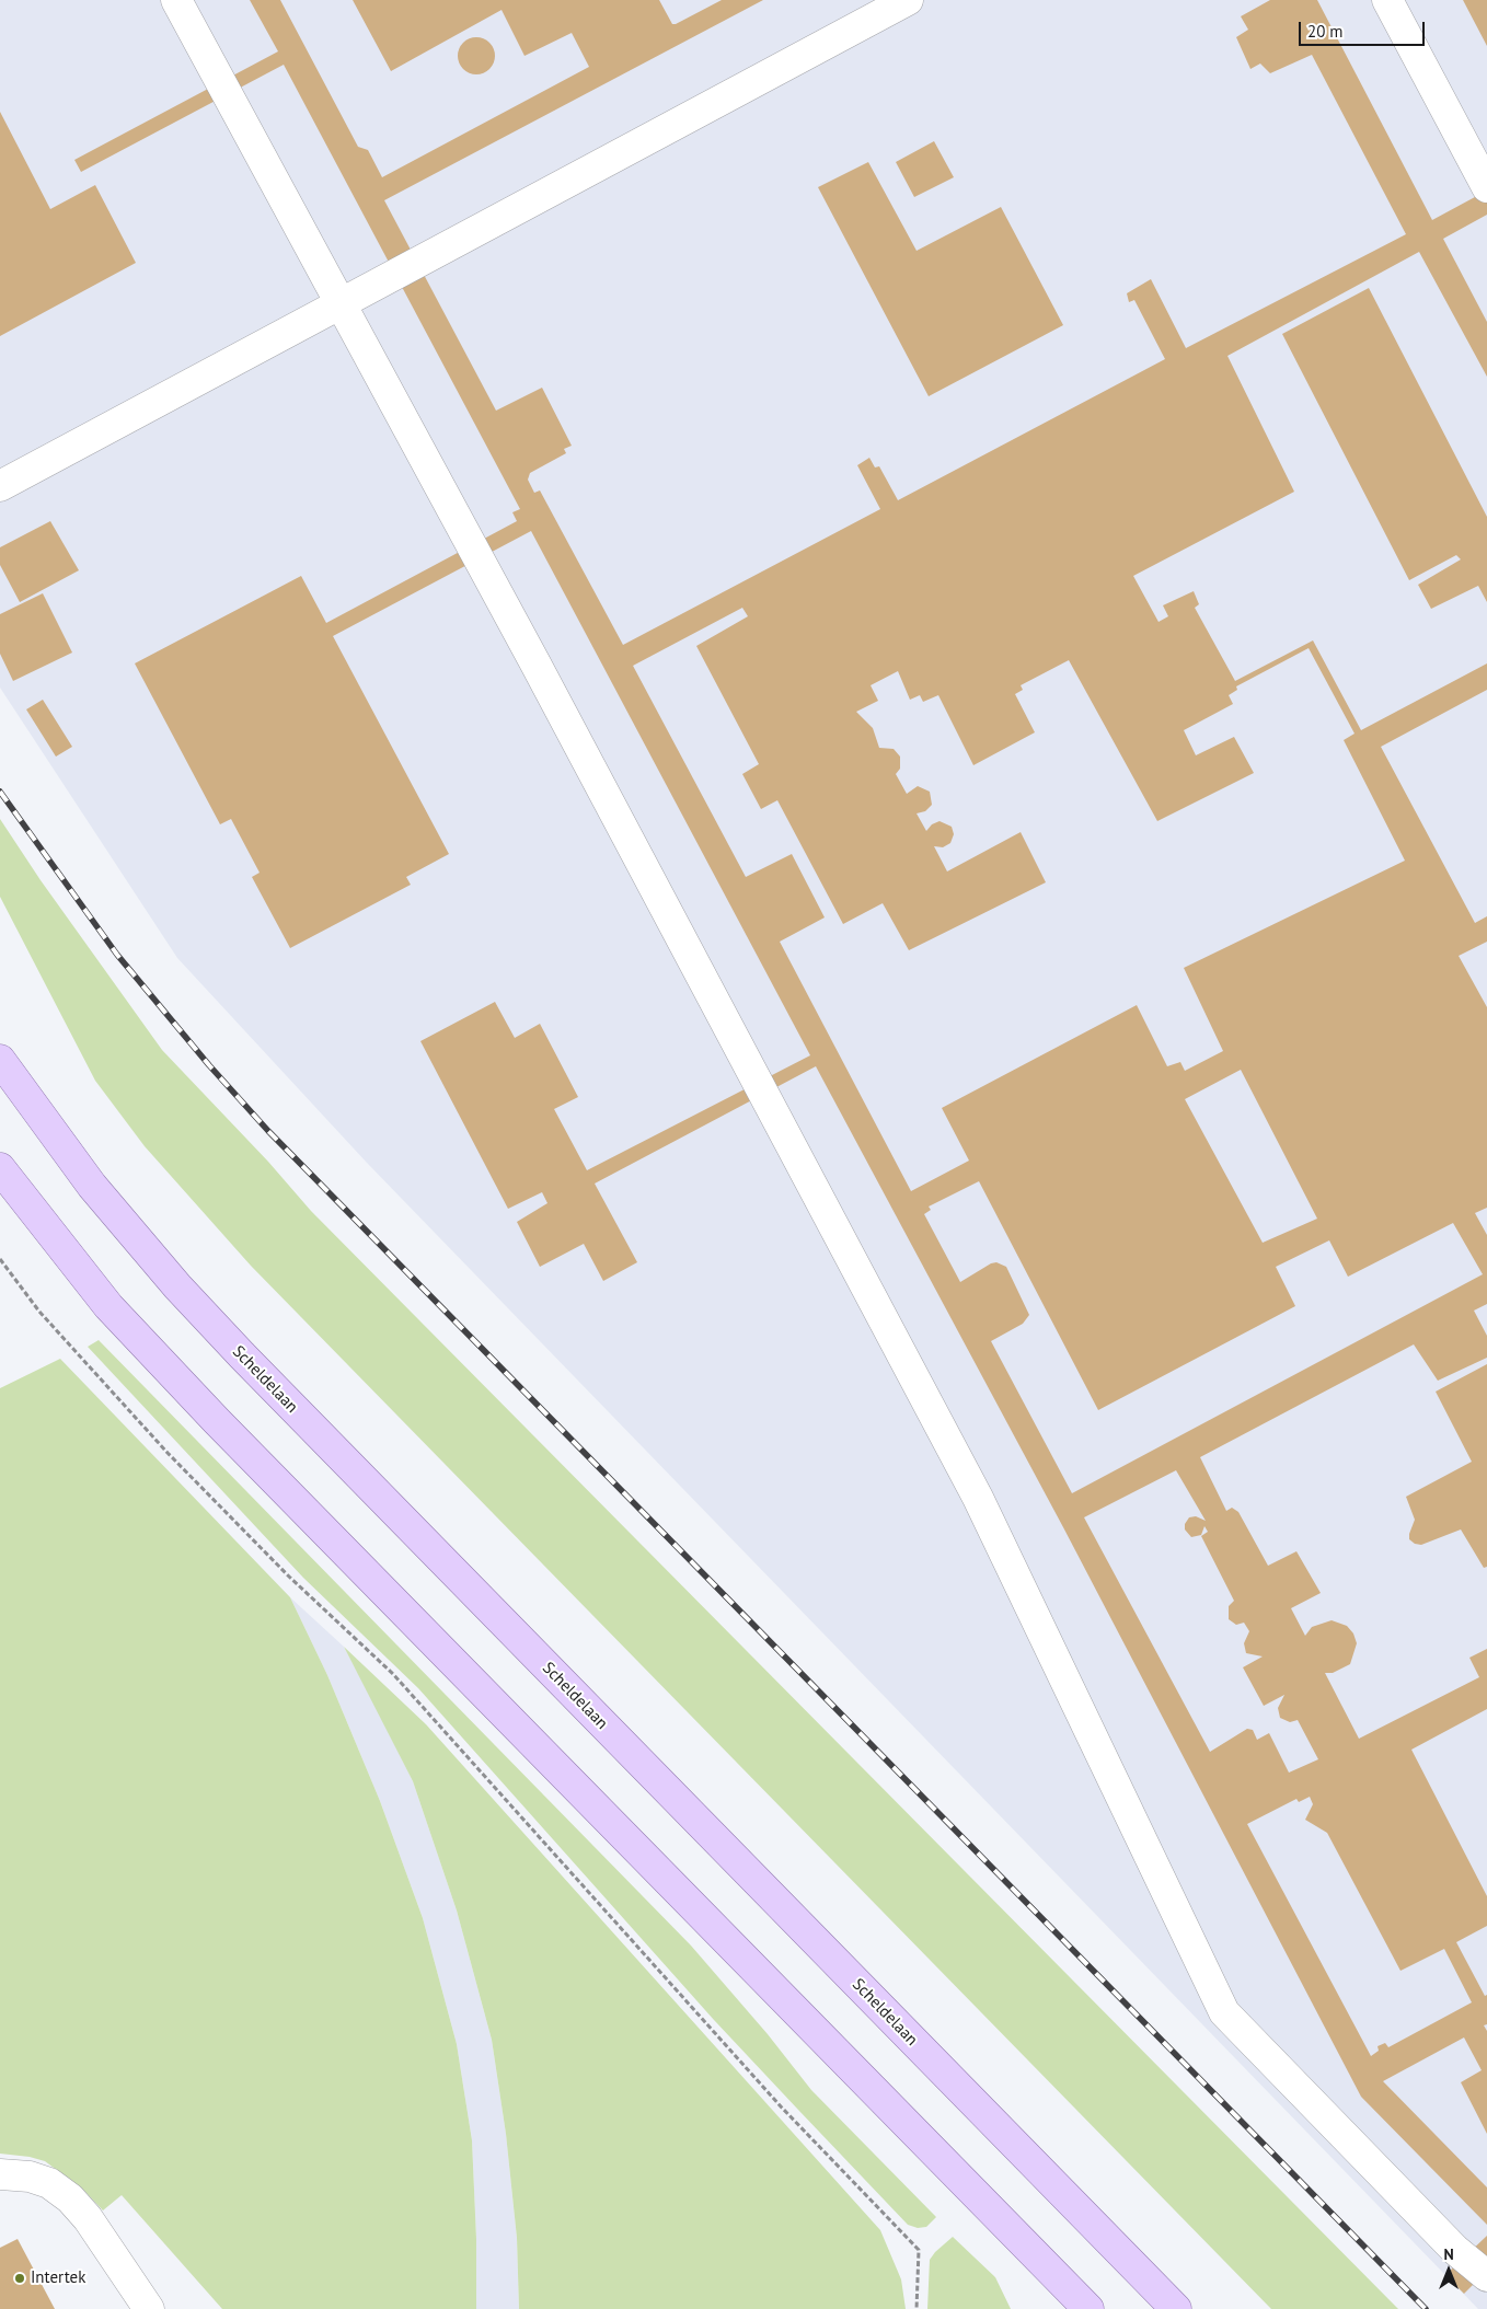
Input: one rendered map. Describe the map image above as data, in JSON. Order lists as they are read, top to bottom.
{
  "streets": {
    "main road": ["Scheldelaan"]
  },
  "places": ["Intertek"],
  "scale_bar": "20 m",
  "north": "top"
}
